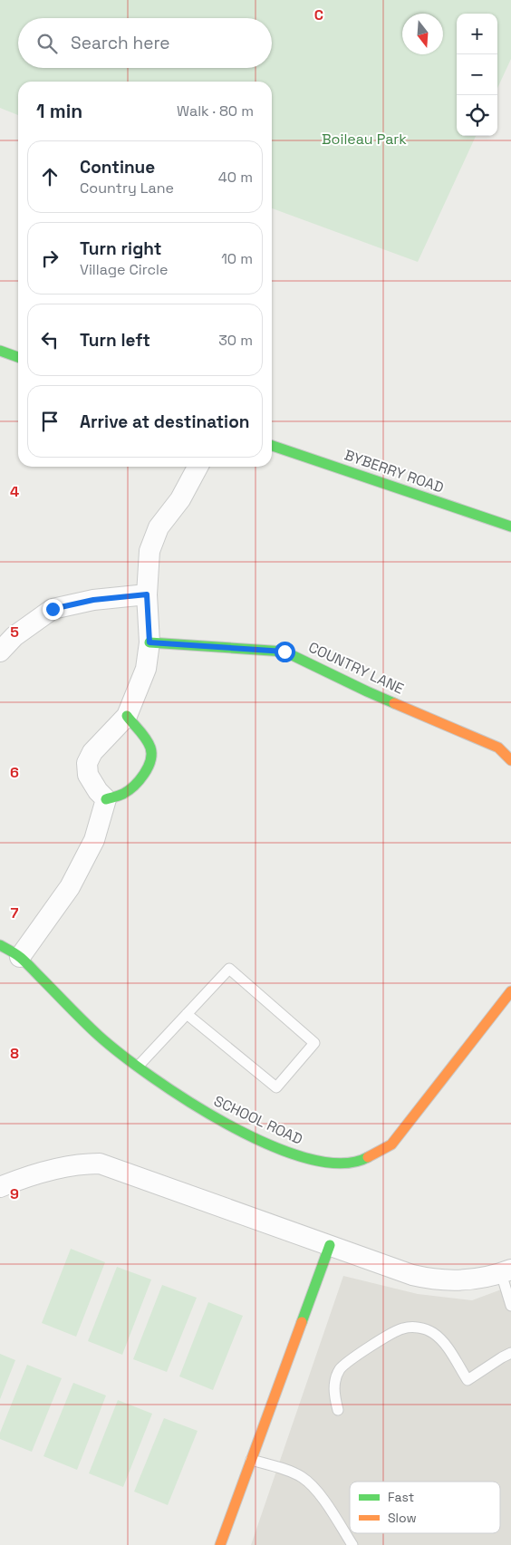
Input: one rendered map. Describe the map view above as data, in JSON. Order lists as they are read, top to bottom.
{
  "streets": {
    "street": ["BYBERRY ROAD", "COUNTRY LANE", "SCHOOL ROAD"]
  },
  "parks": ["Boileau Park"],
  "legend": ["Fast", "Slow"],
  "north": "bottom",
  "page": {
    "map_buttons": ["+", "−"],
    "search": "Search here",
    "heading": ["1 min", "Walk · 80 m"],
    "list": [
      ["Continue", "Country Lane", "40 m"],
      ["Turn right", "Village Circle", "10 m"],
      ["Turn left", "30 m"],
      "Arrive at destination"
    ]
  },
  "grid": {
    "columns": ["C"],
    "rows": [
      "4",
      "5",
      "6",
      "7",
      "8",
      "9"
    ]
  }
}
